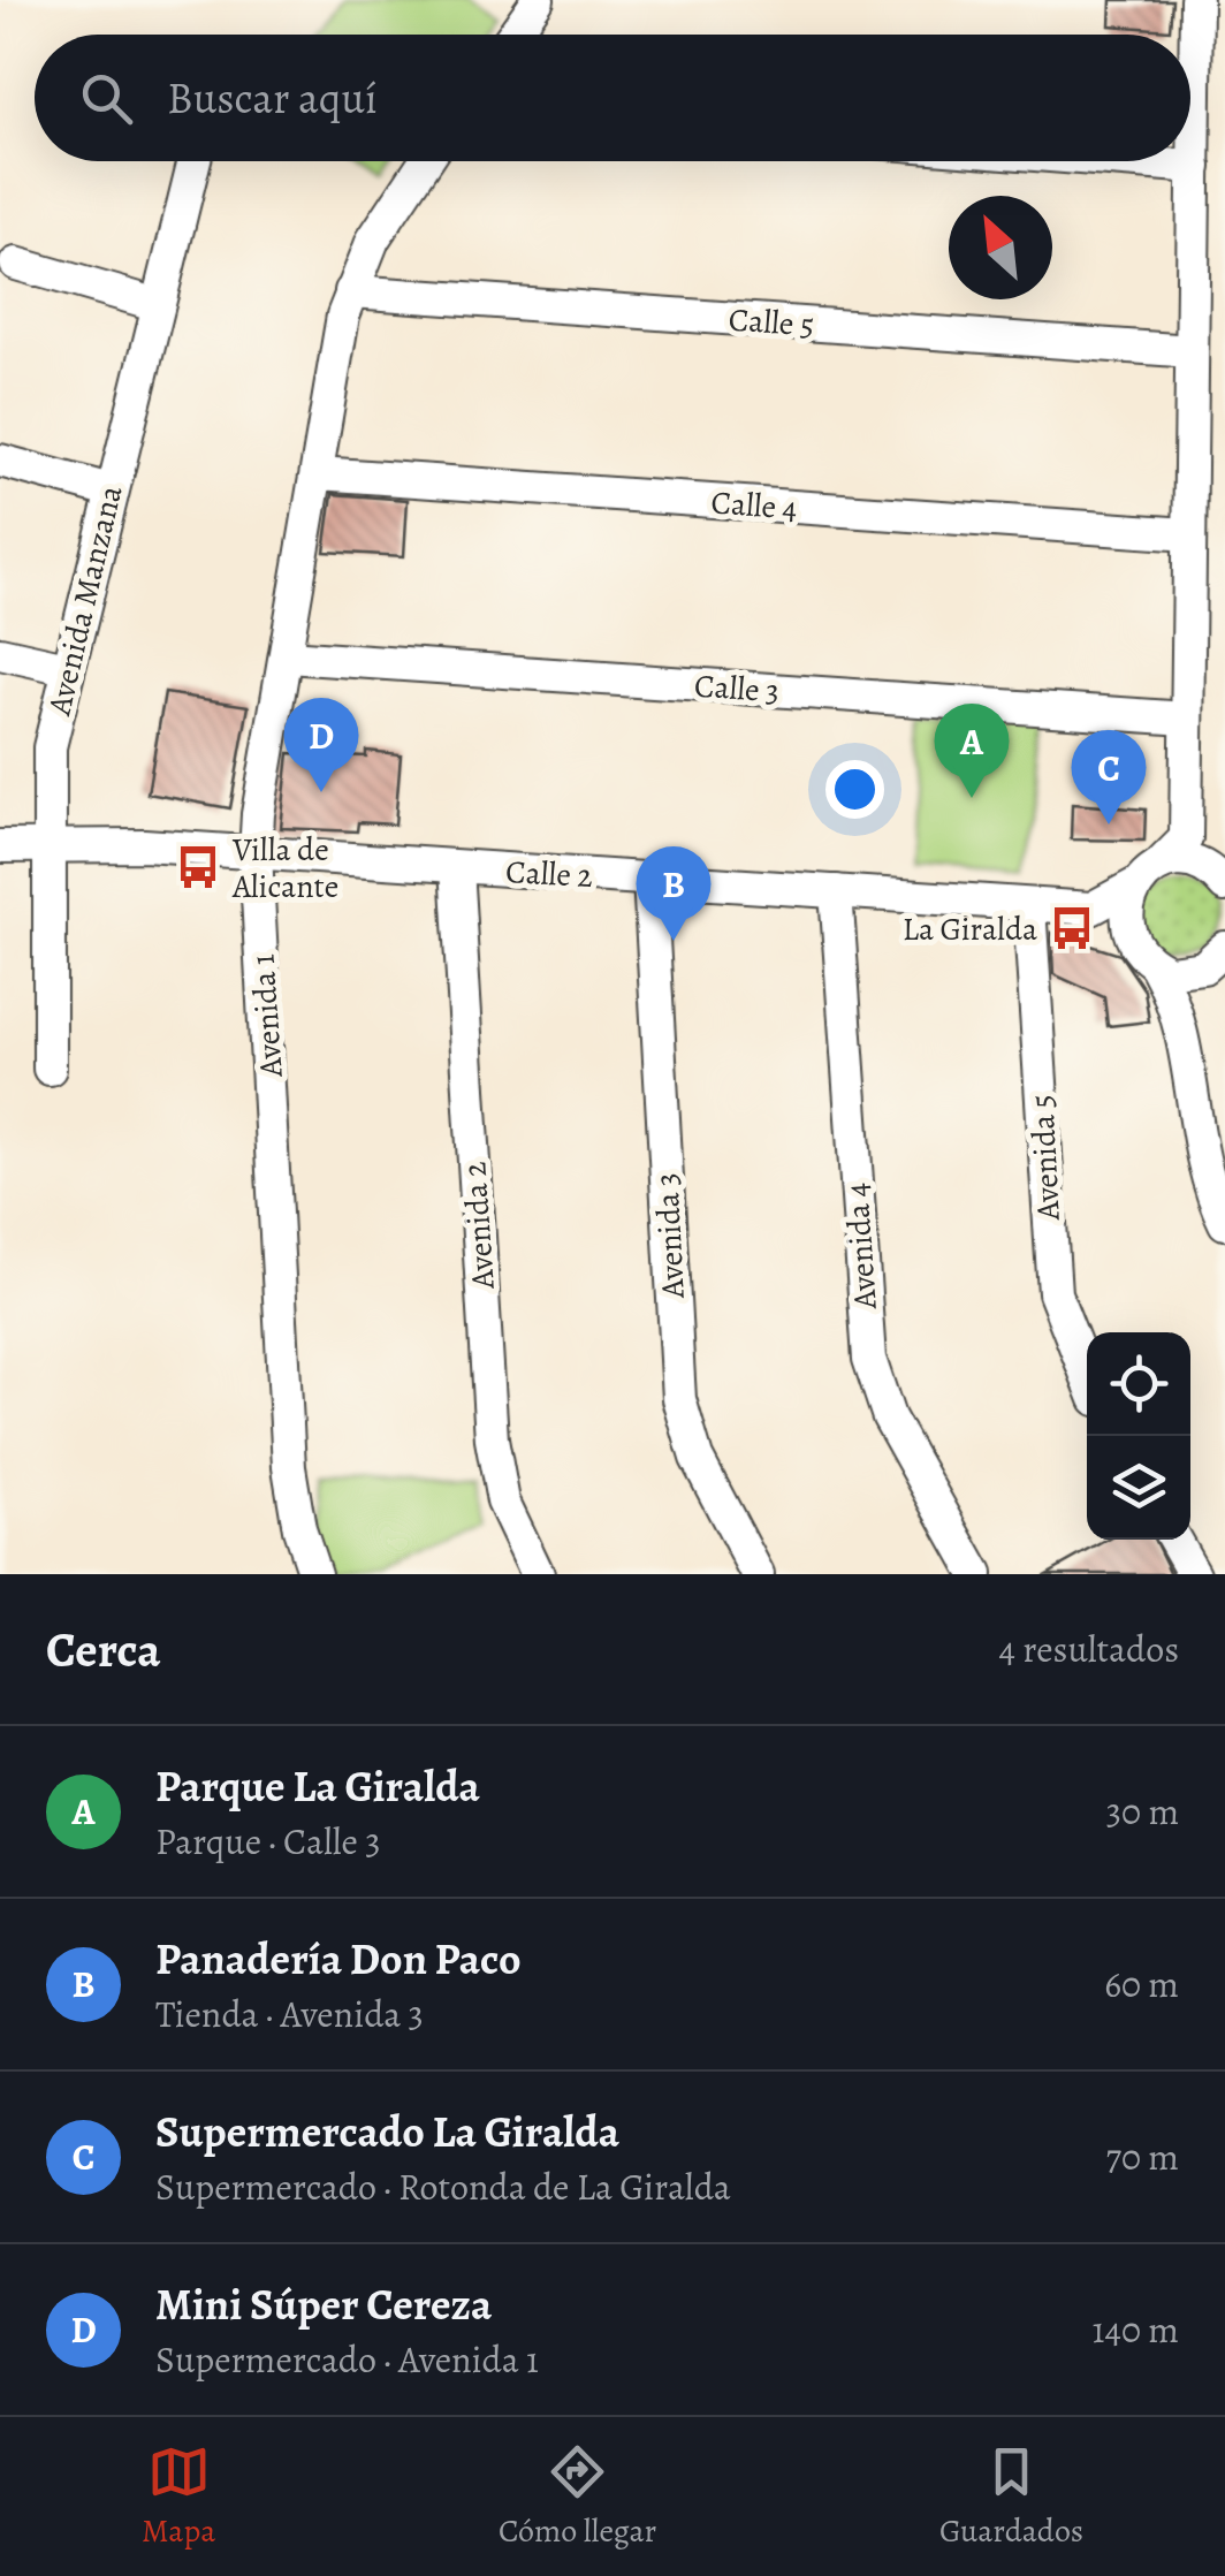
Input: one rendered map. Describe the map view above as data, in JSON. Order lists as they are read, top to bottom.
{
  "streets": {
    "street": [
      "Calle 5",
      "Calle 4",
      "Avenida Manzana",
      "Calle 3",
      "Calle 2",
      "Avenida 1",
      "Avenida 5",
      "Avenida 2",
      "Avenida 3",
      "Avenida 4"
    ]
  },
  "crossings": [
    ["Calle 5", "Avenida 1"],
    ["Calle 4", "Avenida 1"],
    ["Avenida Manzana", "Calle 2"],
    ["Calle 3", "Avenida 1"],
    ["Calle 2", "Avenida 1"],
    ["Calle 2", "Avenida 5"],
    ["Calle 2", "Avenida 2"],
    ["Calle 2", "Avenida 3"],
    ["Calle 2", "Avenida 4"]
  ],
  "places": {
    "bus stop": ["Villa de Alicante", "La Giralda"]
  },
  "north": "top left",
  "page": {
    "search": "Buscar aquí",
    "pins": [
      "D",
      "A",
      "C",
      "B"
    ],
    "heading": ["Cerca", "4 resultados"],
    "list": [
      {
        "mark": "A",
        "name": "Parque La Giralda",
        "note": "Parque · Calle 3",
        "value": "30 m"
      },
      {
        "mark": "B",
        "name": "Panadería Don Paco",
        "note": "Tienda · Avenida 3",
        "value": "60 m"
      },
      {
        "mark": "C",
        "name": "Supermercado La Giralda",
        "note": "Supermercado · Rotonda de La Giralda",
        "value": "70 m"
      },
      {
        "mark": "D",
        "name": "Mini Súper Cereza",
        "note": "Supermercado · Avenida 1",
        "value": "140 m"
      }
    ],
    "nav": ["Mapa", "Cómo llegar", "Guardados"]
  }
}
